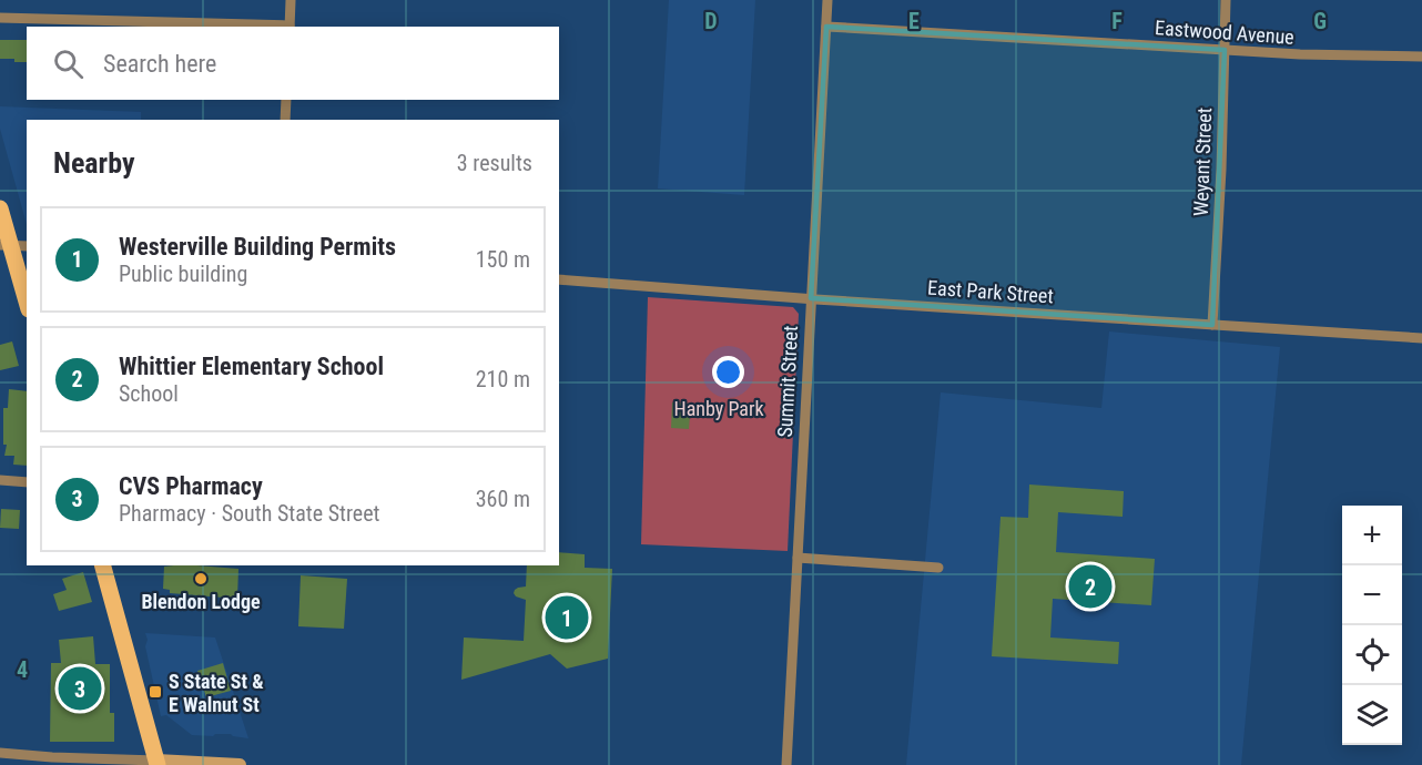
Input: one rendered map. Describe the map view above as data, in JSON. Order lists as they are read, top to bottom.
{
  "streets": {
    "street": [
      "Eastwood Avenue",
      "Weyant Street",
      "East Park Street",
      "Summit Street"
    ]
  },
  "crossings": [
    ["Eastwood Avenue", "Weyant Street"],
    ["Eastwood Avenue", "Summit Street"],
    ["Weyant Street", "East Park Street"],
    ["East Park Street", "Summit Street"]
  ],
  "parks": ["Hanby Park"],
  "places": {
    "other": ["Blendon Lodge"],
    "transit": ["S State St & E Walnut St"]
  },
  "page": {
    "search": "Search here",
    "heading": ["Nearby", "3 results"],
    "list": [
      {
        "mark": "1",
        "name": "Westerville Building Permits",
        "note": "Public building",
        "value": "150 m"
      },
      {
        "mark": "2",
        "name": "Whittier Elementary School",
        "note": "School",
        "value": "210 m"
      },
      {
        "mark": "3",
        "name": "CVS Pharmacy",
        "note": "Pharmacy · South State Street",
        "value": "360 m"
      }
    ],
    "map_buttons": ["+", "−"],
    "pins": ["2", "1", "3"]
  },
  "grid": {
    "columns": [
      "D",
      "E",
      "F",
      "G"
    ],
    "rows": ["4"]
  }
}
